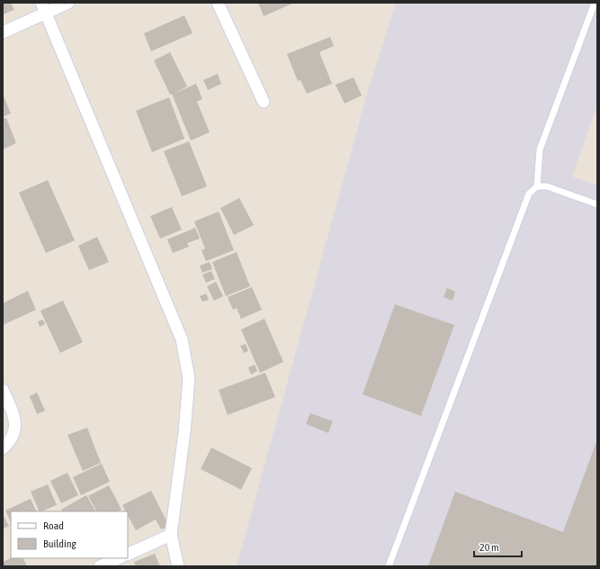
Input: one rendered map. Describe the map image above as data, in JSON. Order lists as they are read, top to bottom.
{
  "legend": ["Road", "Building"],
  "scale_bar": "20 m"
}
